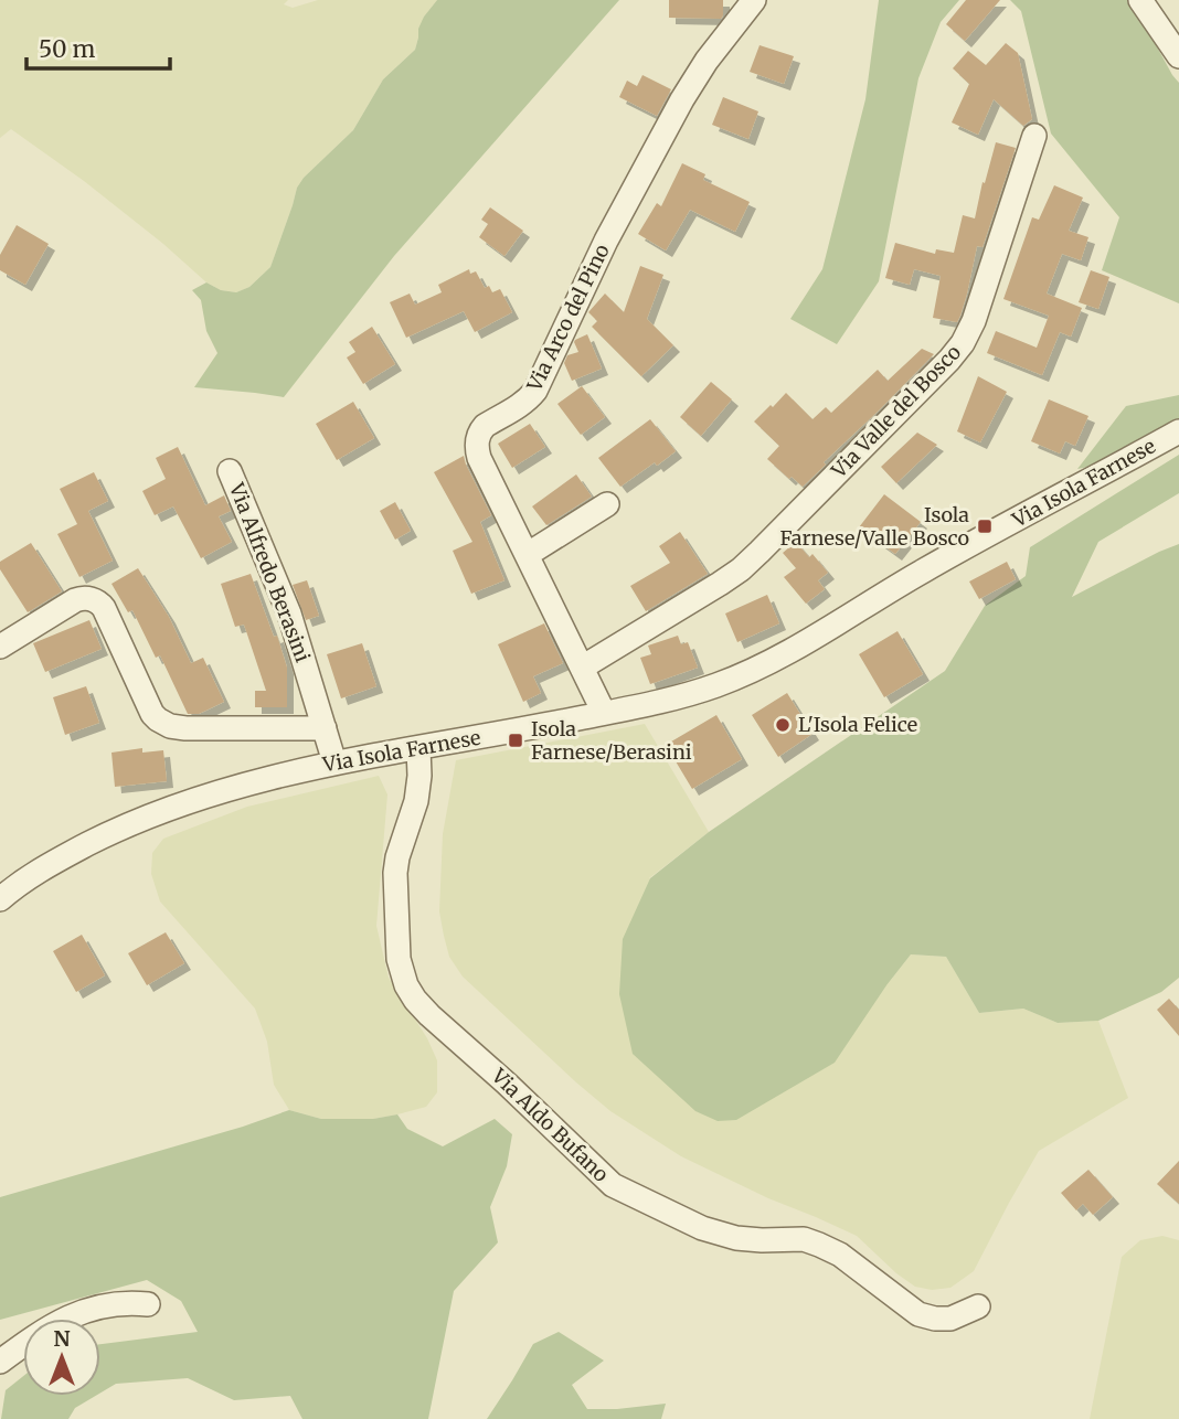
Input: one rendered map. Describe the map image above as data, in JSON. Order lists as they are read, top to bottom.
{
  "streets": {
    "street": [
      "Via Arco del Pino",
      "Via Valle del Bosco",
      "Via Isola Farnese",
      "Via Alfredo Berasini",
      "Via Aldo Bufano"
    ]
  },
  "crossings": [
    ["Via Arco del Pino", "Via Valle del Bosco"],
    ["Via Arco del Pino", "Via Isola Farnese"],
    ["Via Isola Farnese", "Via Alfredo Berasini"],
    ["Via Isola Farnese", "Via Aldo Bufano"]
  ],
  "places": {
    "transit": ["Isola Farnese/Valle Bosco", "Isola Farnese/Berasini"],
    "other": ["L'Isola Felice"]
  },
  "scale_bar": "50 m",
  "north": "top"
}
